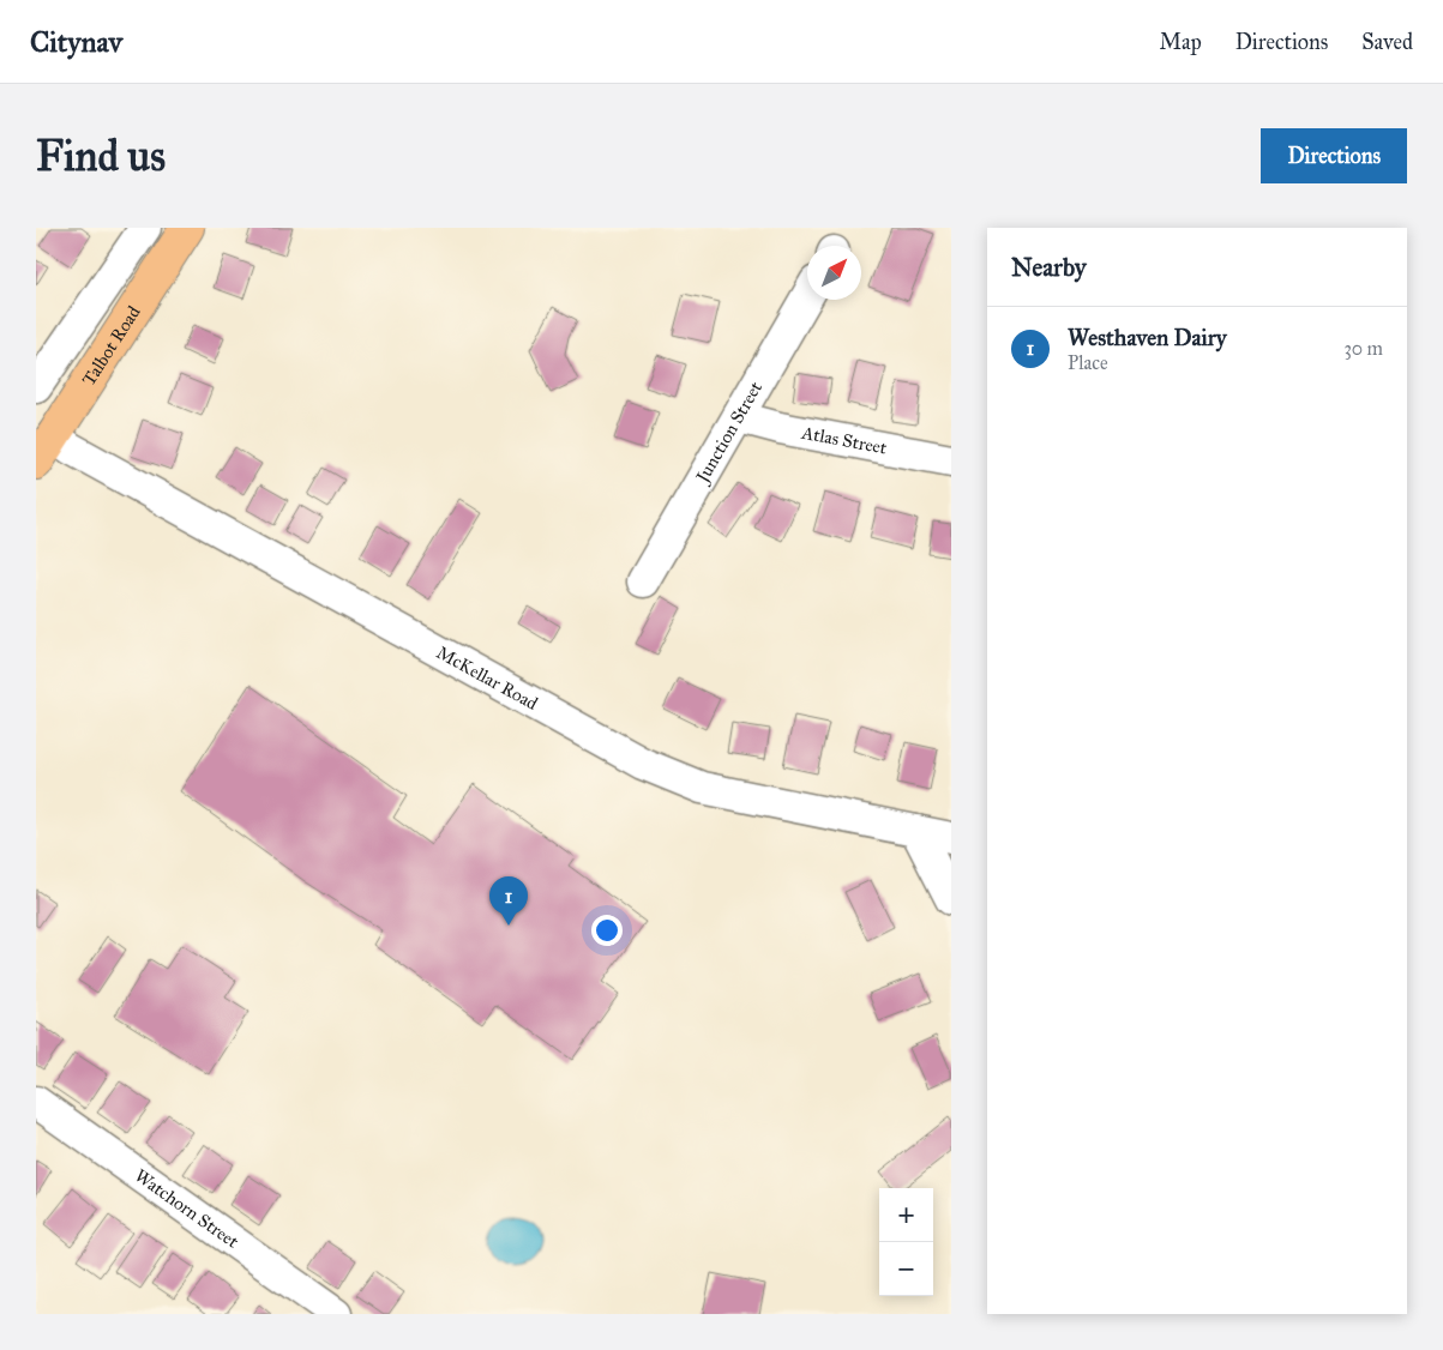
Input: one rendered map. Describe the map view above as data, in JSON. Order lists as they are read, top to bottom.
{
  "streets": {
    "main road": ["Talbot Road"],
    "street": [
      "Junction Street",
      "Atlas Street",
      "McKellar Road",
      "Watchorn Street"
    ]
  },
  "crossings": [
    ["Talbot Road", "McKellar Road"],
    ["Junction Street", "Atlas Street"]
  ],
  "north": "top right",
  "page": {
    "header": "Citynav",
    "nav": ["Map", "Directions", "Saved"],
    "buttons": "Directions",
    "title": "Find us",
    "heading": "Nearby",
    "list": [
      {
        "mark": "1",
        "name": "Westhaven Dairy",
        "note": "Place",
        "value": "30 m"
      }
    ],
    "pins": "1",
    "map_buttons": ["+", "−"]
  }
}
